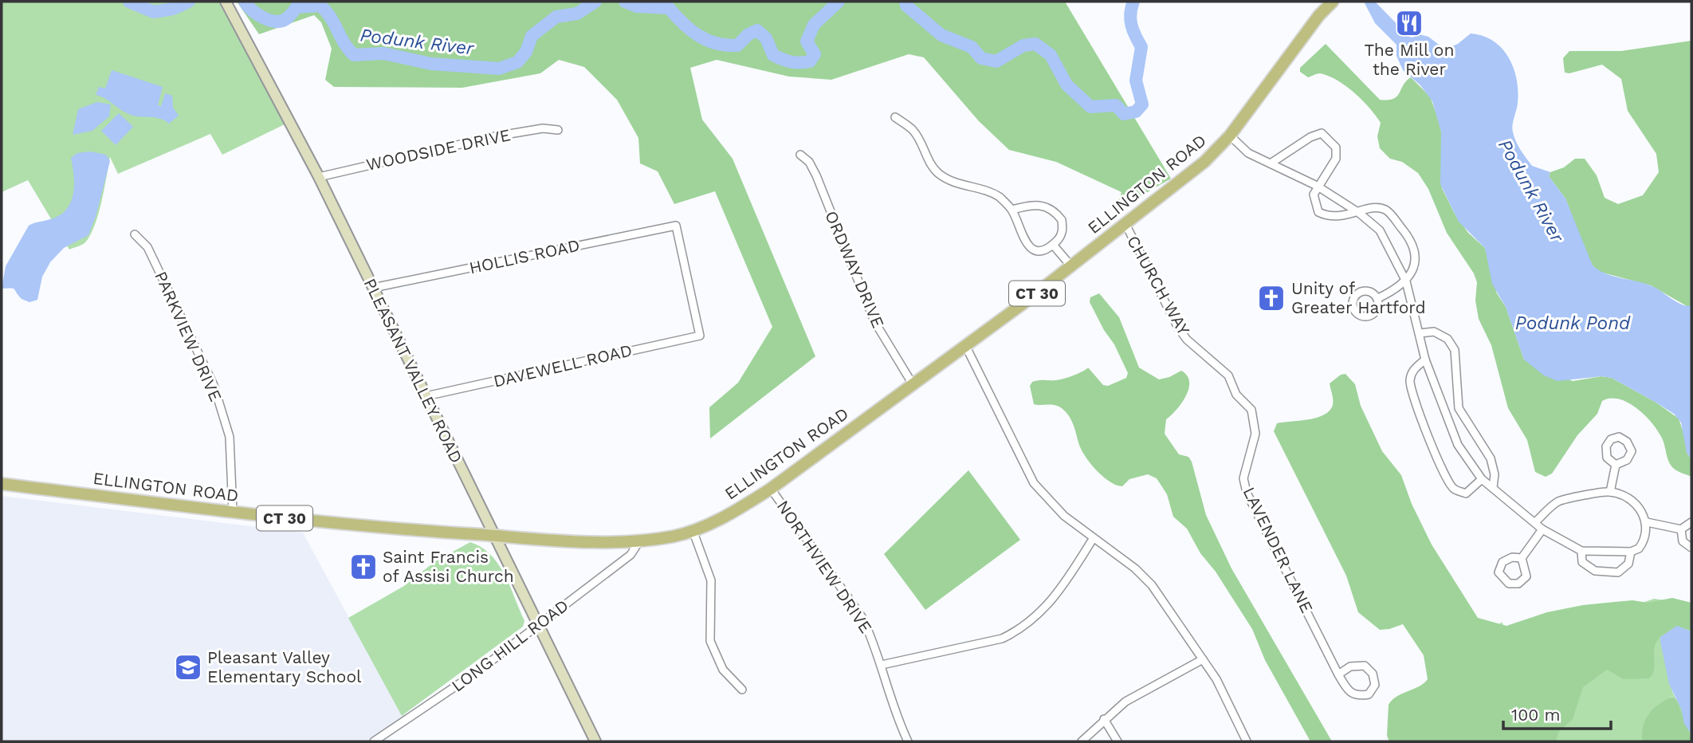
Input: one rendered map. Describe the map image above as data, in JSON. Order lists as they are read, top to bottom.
{
  "streets": {
    "main road": ["ELLINGTON ROAD", "CT 30", "PLEASANT VALLEY ROAD"],
    "street": [
      "WOODSIDE DRIVE",
      "HOLLIS ROAD",
      "ORDWAY DRIVE",
      "CHURCH WAY",
      "PARKVIEW DRIVE",
      "DAVEWELL ROAD",
      "LAVENDER LANE",
      "NORTHVIEW DRIVE",
      "LONG HILL ROAD"
    ]
  },
  "crossings": [
    ["WOODSIDE DRIVE", "PLEASANT VALLEY ROAD"],
    ["ELLINGTON ROAD", "ORDWAY DRIVE"],
    ["ELLINGTON ROAD", "CHURCH WAY"],
    ["ELLINGTON ROAD", "PARKVIEW DRIVE"],
    ["ELLINGTON ROAD", "PLEASANT VALLEY ROAD"],
    ["ELLINGTON ROAD", "NORTHVIEW DRIVE"],
    ["ELLINGTON ROAD", "LONG HILL ROAD"],
    ["HOLLIS ROAD", "DAVEWELL ROAD"],
    ["HOLLIS ROAD", "PLEASANT VALLEY ROAD"],
    ["CHURCH WAY", "LAVENDER LANE"],
    ["DAVEWELL ROAD", "PLEASANT VALLEY ROAD"],
    ["PLEASANT VALLEY ROAD", "LONG HILL ROAD"]
  ],
  "water": ["Podunk River", "Podunk Pond"],
  "places": {
    "restaurant": ["The Mill on the River"],
    "church": ["Unity of Greater Hartford", "Saint Francis of Assisi Church"],
    "school or university": ["Pleasant Valley Elementary School"]
  },
  "scale_bar": "100 m"
}
